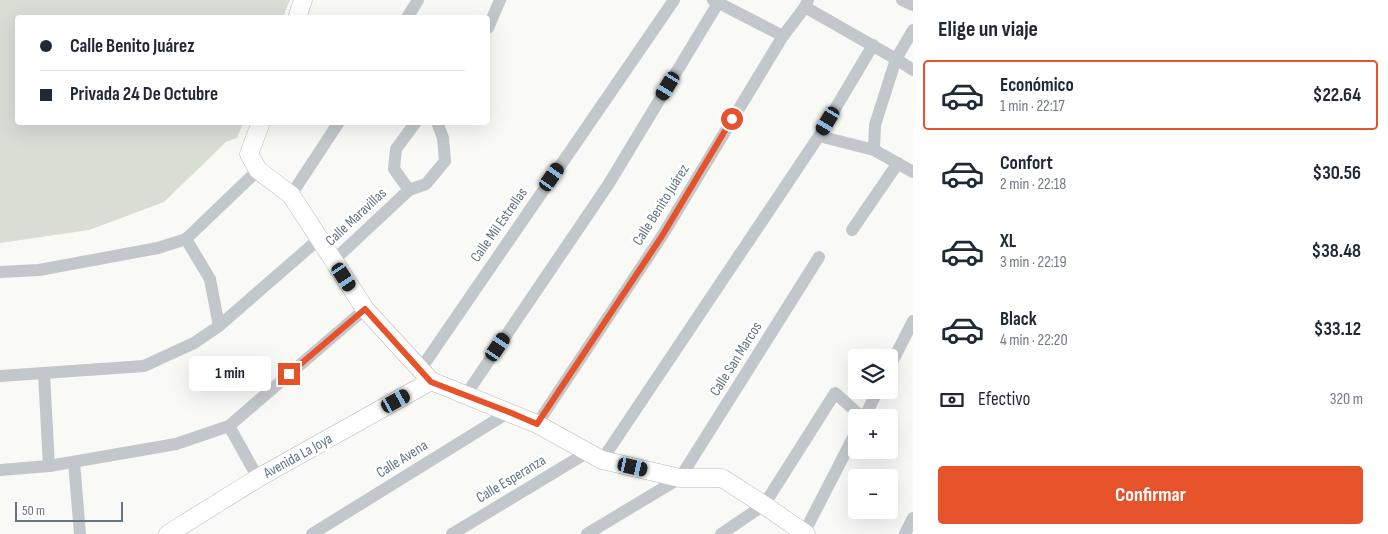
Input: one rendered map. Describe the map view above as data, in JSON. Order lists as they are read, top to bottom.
{
  "streets": {
    "main road": ["Avenida La Joya"],
    "street": [
      "Calle Benito Juárez",
      "Calle Maravillas",
      "Calle Mil Estrellas",
      "Calle San Marcos",
      "Calle Avena",
      "Calle Esperanza"
    ]
  },
  "crossings": [
    ["Calle Mil Estrellas", "Avenida La Joya"]
  ],
  "scale_bar": "50 m",
  "page": {
    "heading": "Elige un viaje",
    "banner": ["Calle Benito Juárez", "Privada 24 De Octubre"],
    "list": [
      {
        "name": "Económico",
        "note": "1 min · 22:17",
        "value": "$22.64"
      },
      {
        "name": "Confort",
        "note": "2 min · 22:18",
        "value": "$30.56"
      },
      {
        "name": "XL",
        "note": "3 min · 22:19",
        "value": "$38.48"
      },
      {
        "name": "Black",
        "note": "4 min · 22:20",
        "value": "$33.12"
      }
    ],
    "map_buttons": ["+", "−"],
    "bubble": "1 min",
    "pay": ["Efectivo", "320 m"],
    "buttons": "Confirmar",
    "scale": "50 m"
  }
}
